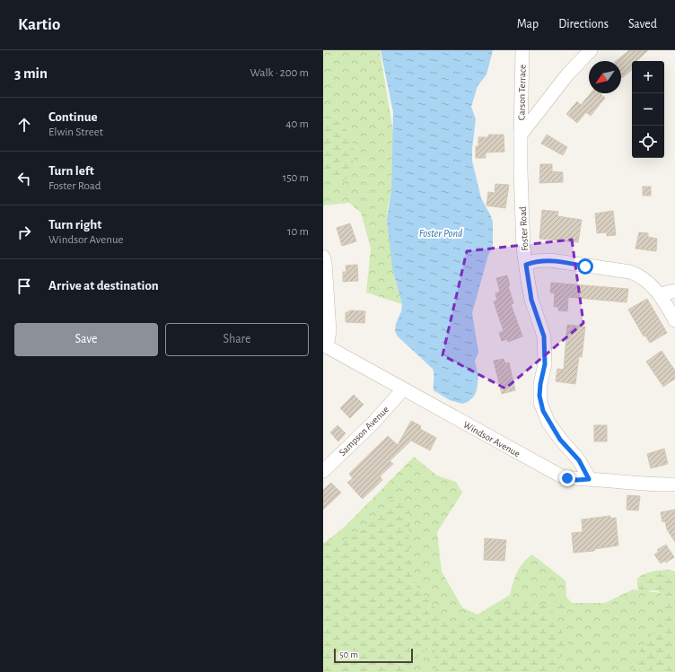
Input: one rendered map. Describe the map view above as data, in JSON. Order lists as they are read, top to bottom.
{
  "streets": {
    "street": [
      "Carson Terrace",
      "Foster Road",
      "Sampson Avenue",
      "Windsor Avenue"
    ]
  },
  "crossings": [
    ["Carson Terrace", "Foster Road"],
    ["Foster Road", "Windsor Avenue"],
    ["Sampson Avenue", "Windsor Avenue"]
  ],
  "water": ["Foster Pond"],
  "scale_bar": "50 m",
  "north": "bottom left",
  "page": {
    "header": "Kartio",
    "nav": ["Map", "Directions", "Saved"],
    "heading": ["3 min", "Walk · 200 m"],
    "map_buttons": ["+", "−"],
    "list": [
      ["Continue", "Elwin Street", "40 m"],
      ["Turn left", "Foster Road", "150 m"],
      ["Turn right", "Windsor Avenue", "10 m"],
      "Arrive at destination"
    ],
    "buttons": ["Save", "Share"],
    "scale": "50 m"
  }
}
